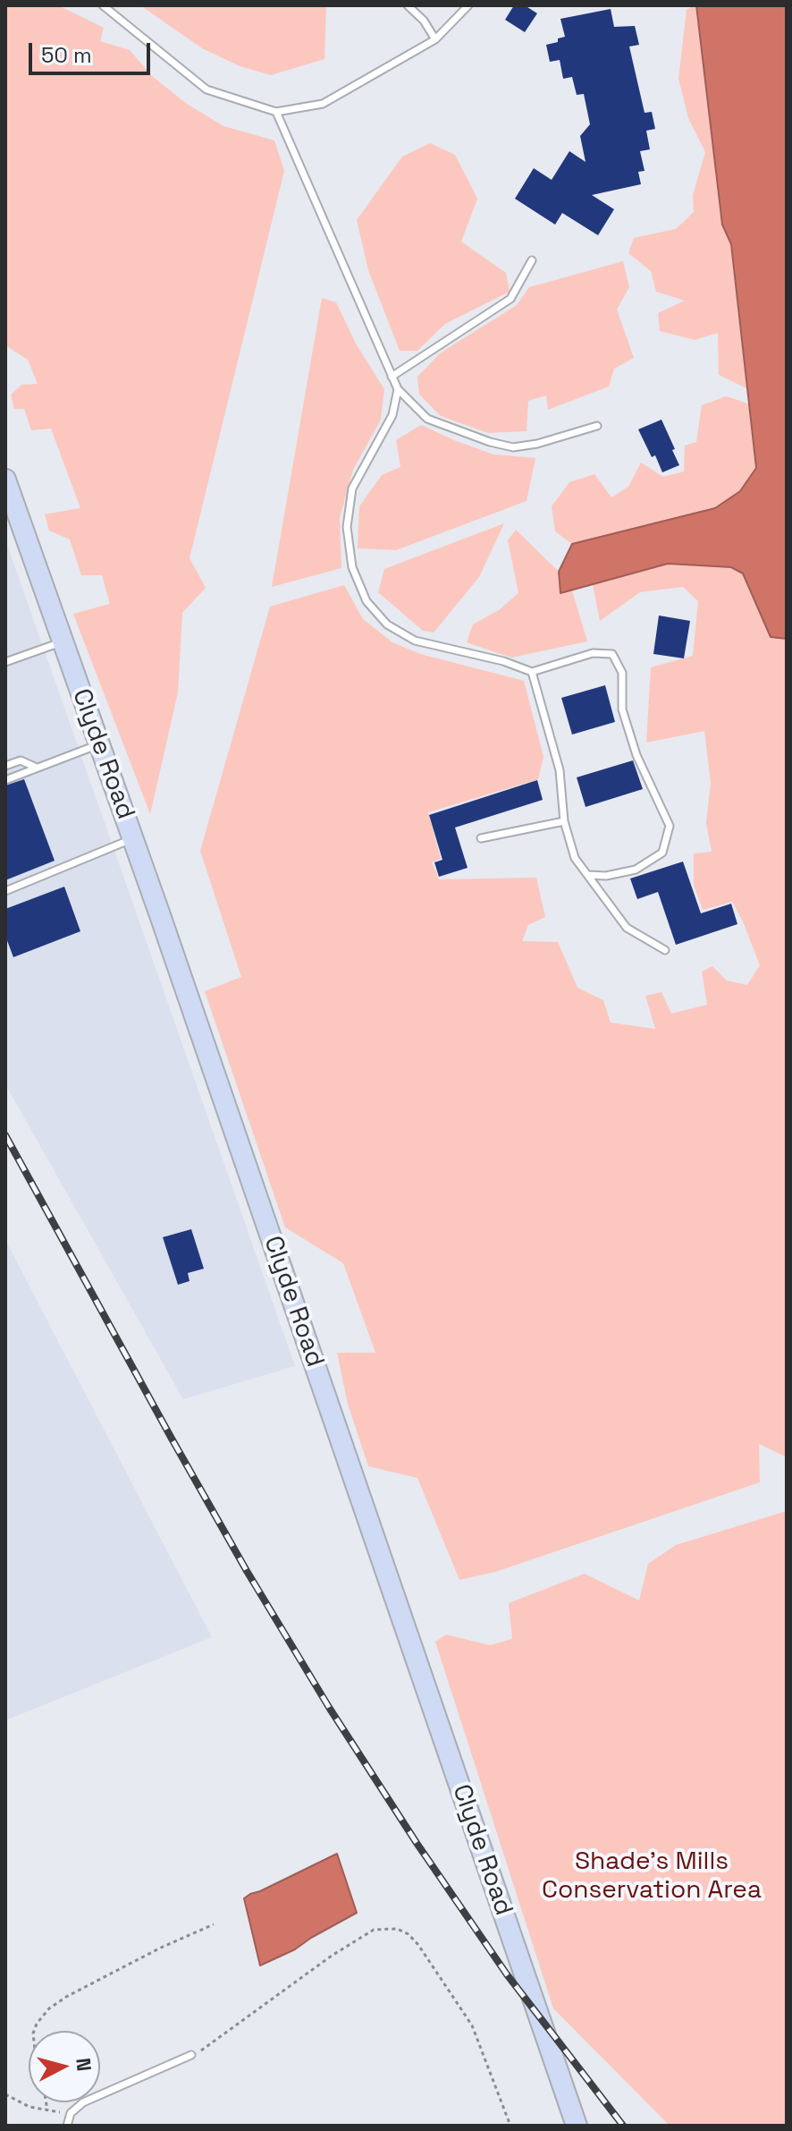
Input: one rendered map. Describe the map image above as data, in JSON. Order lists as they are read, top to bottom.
{
  "streets": {
    "main road": ["Clyde Road"]
  },
  "parks": ["Shade’s Mills Conservation Area"],
  "scale_bar": "50 m",
  "north": "right"
}
